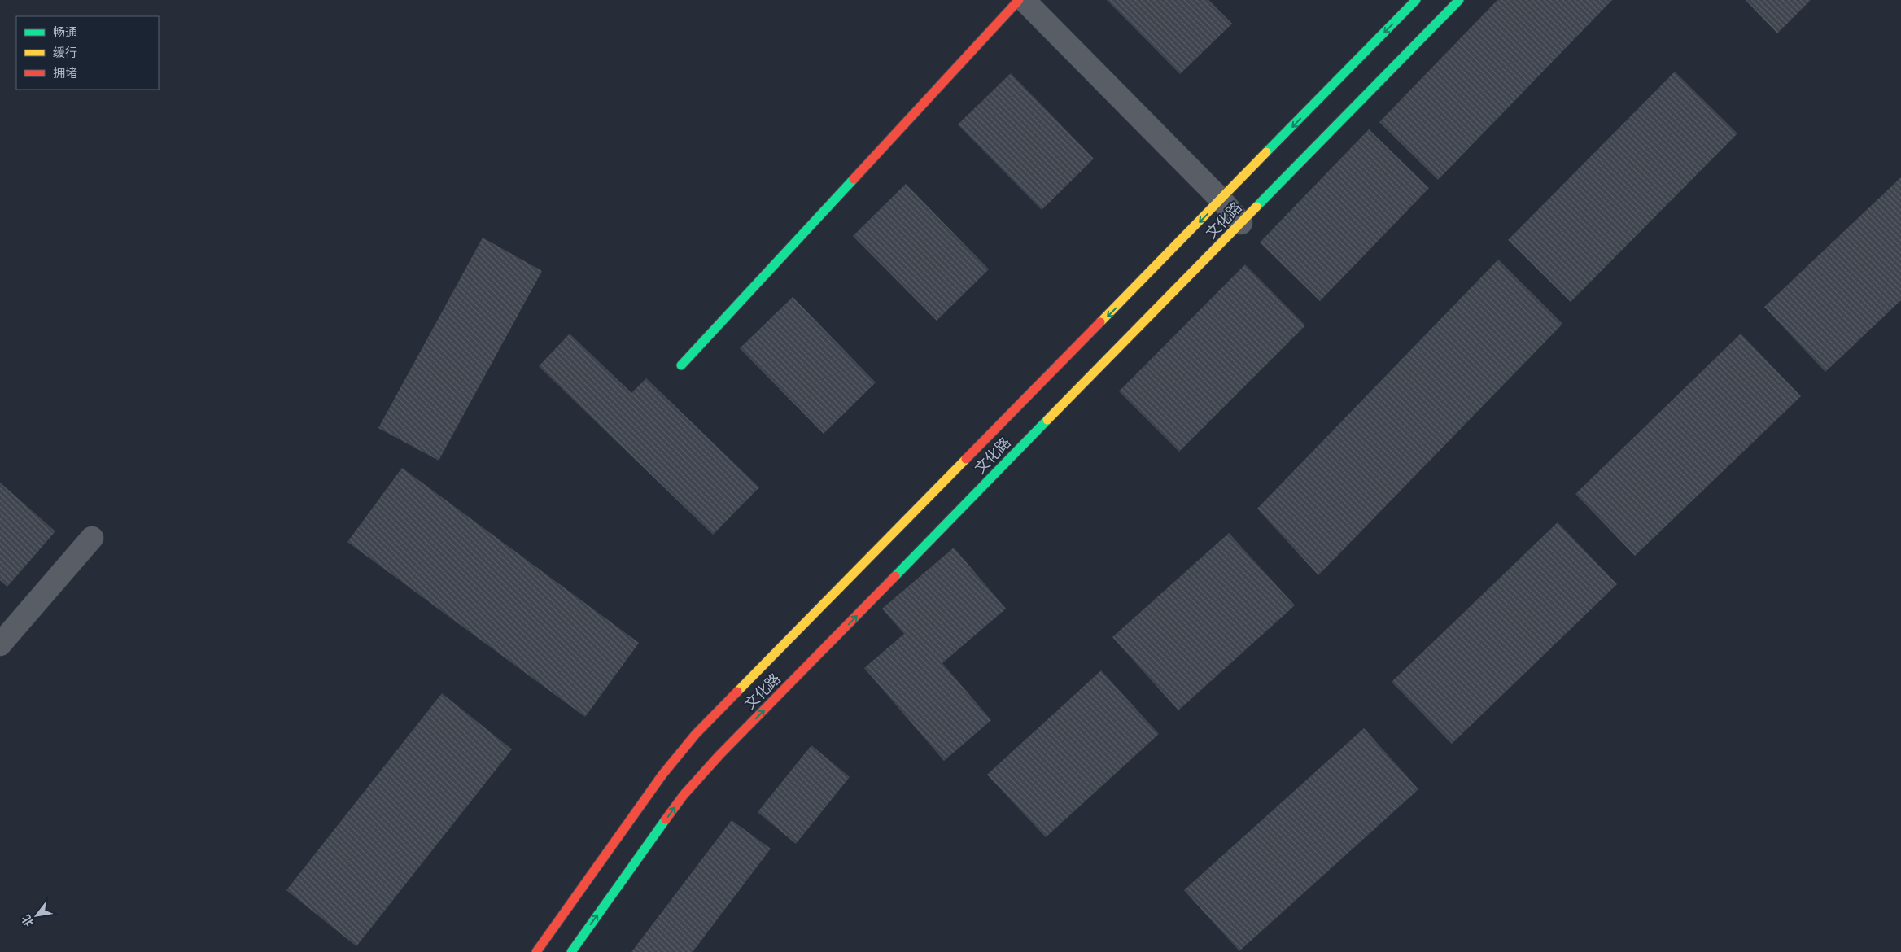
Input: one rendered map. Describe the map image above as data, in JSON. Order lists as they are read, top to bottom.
{
  "streets": {
    "street": ["文化路"]
  },
  "legend": ["畅通", "缓行", "拥堵"],
  "north": "bottom left"
}
